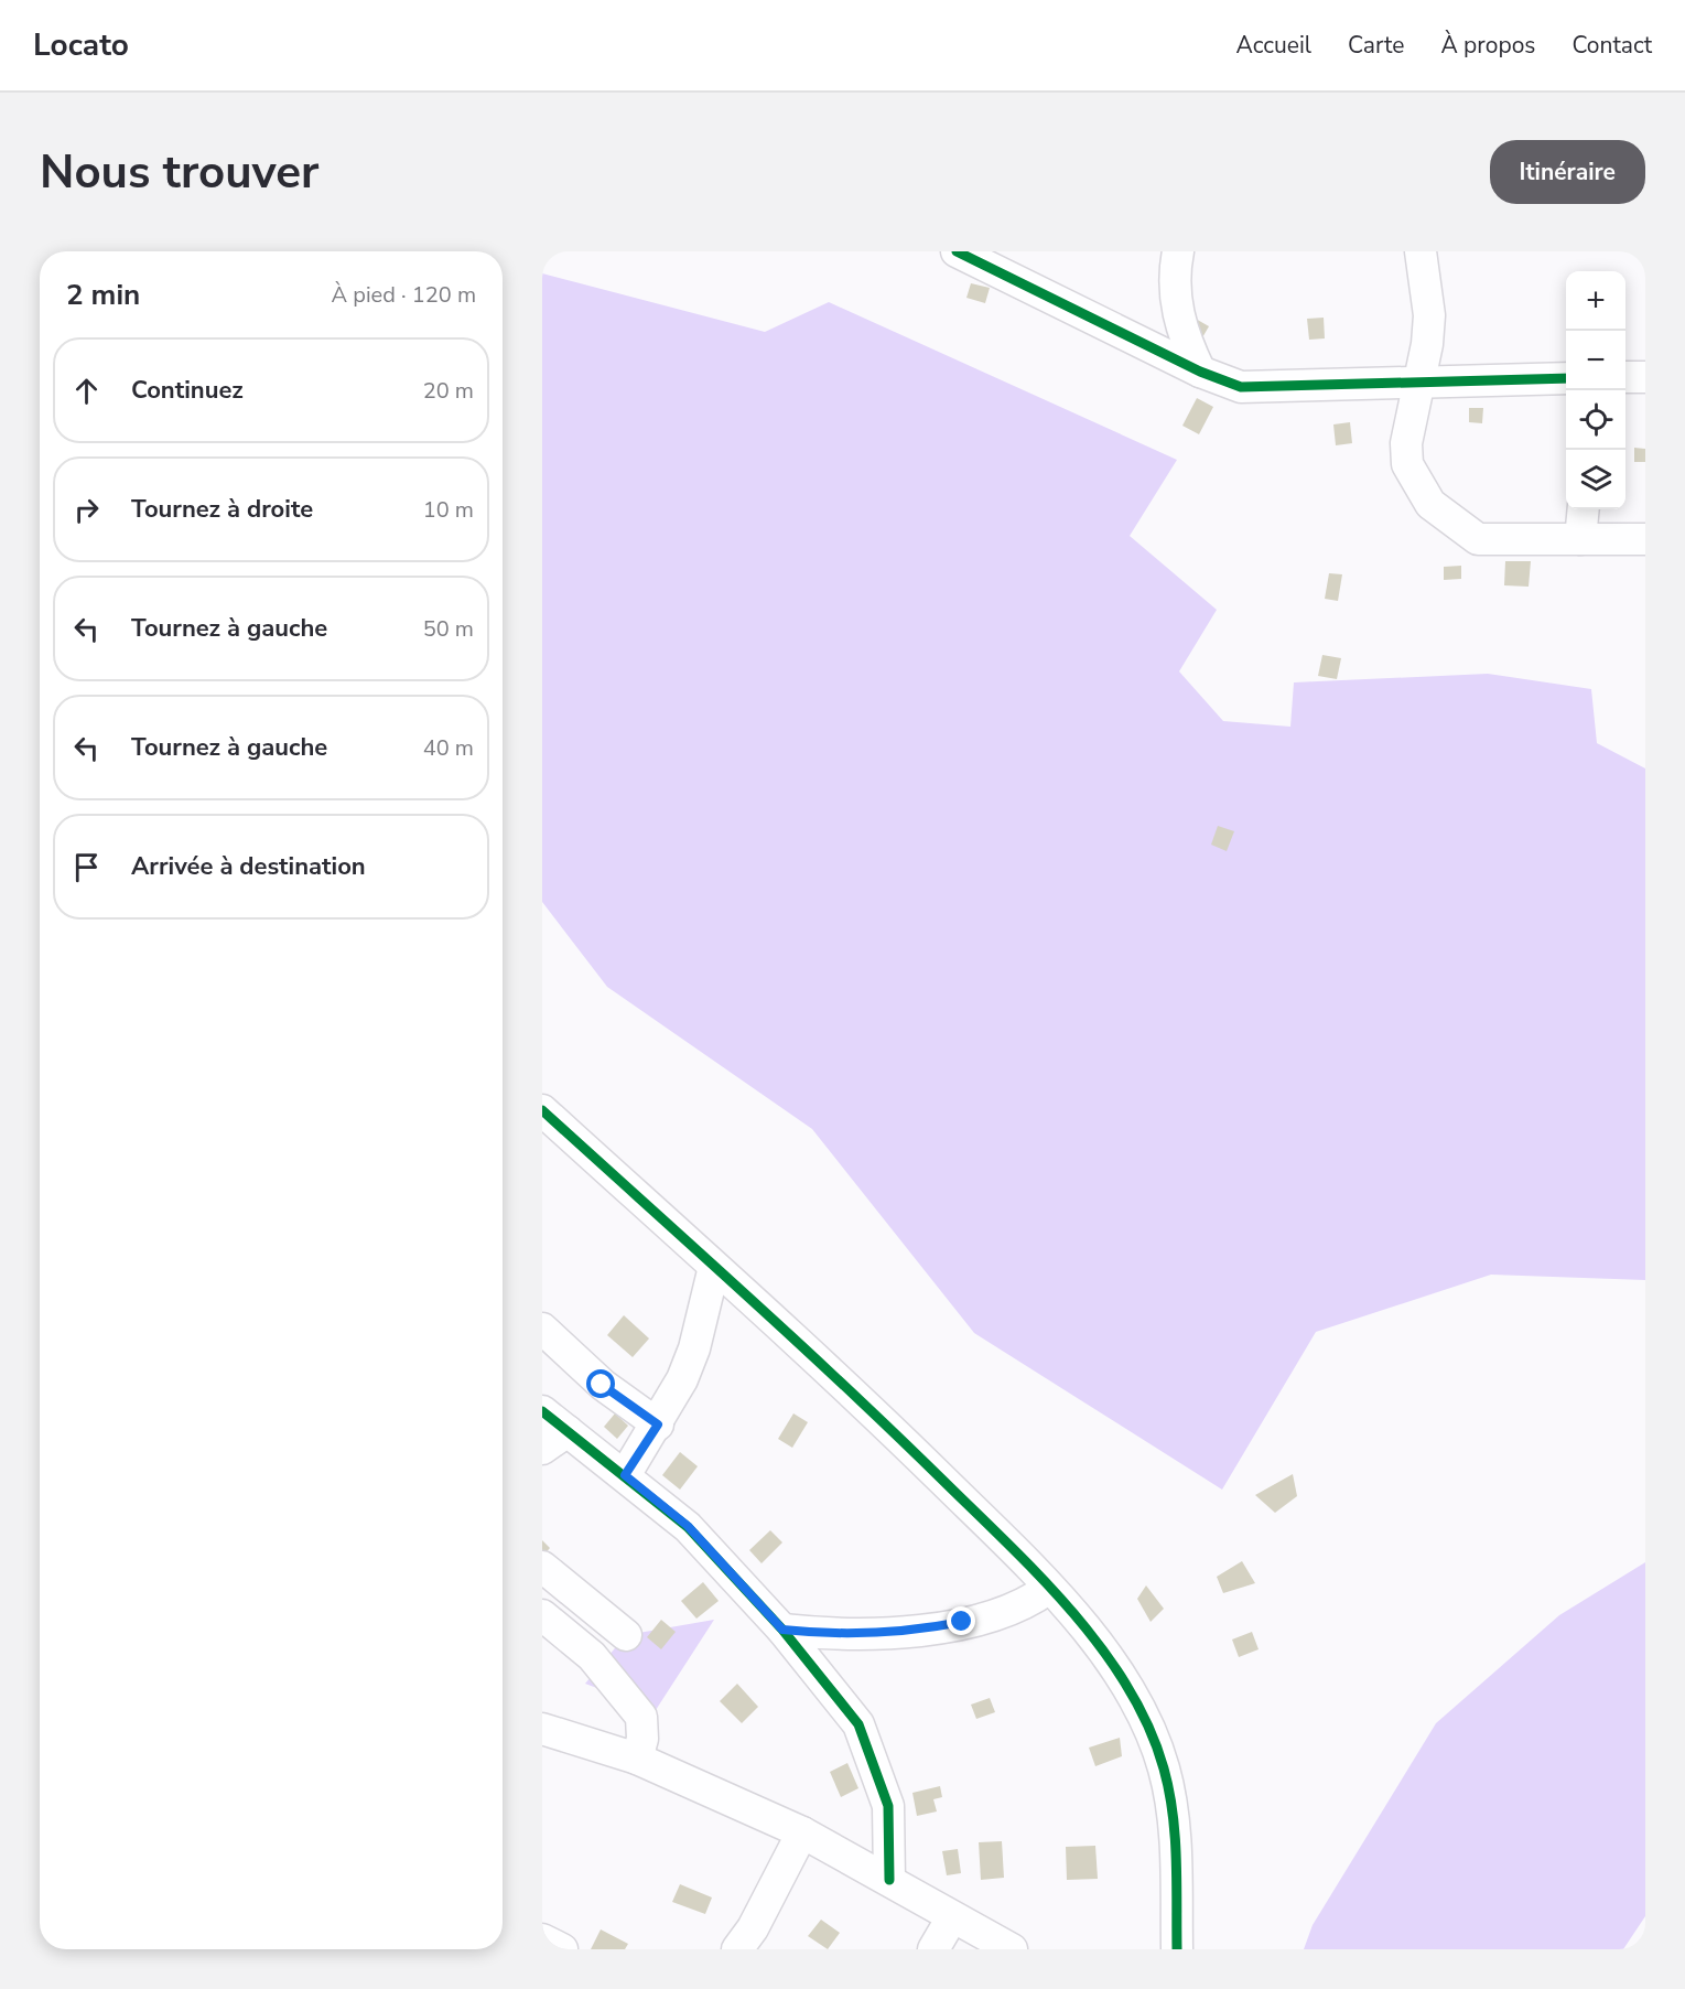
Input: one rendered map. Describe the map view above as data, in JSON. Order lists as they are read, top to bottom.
{
  "page": {
    "header": "Locato",
    "nav": [
      "Accueil",
      "Carte",
      "À propos",
      "Contact"
    ],
    "buttons": "Itinéraire",
    "title": "Nous trouver",
    "heading": ["2 min", "À pied · 120 m"],
    "map_buttons": ["+", "−"],
    "list": [
      ["Continuez", "20 m"],
      ["Tournez à droite", "10 m"],
      ["Tournez à gauche", "50 m"],
      ["Tournez à gauche", "40 m"],
      "Arrivée à destination"
    ]
  }
}
